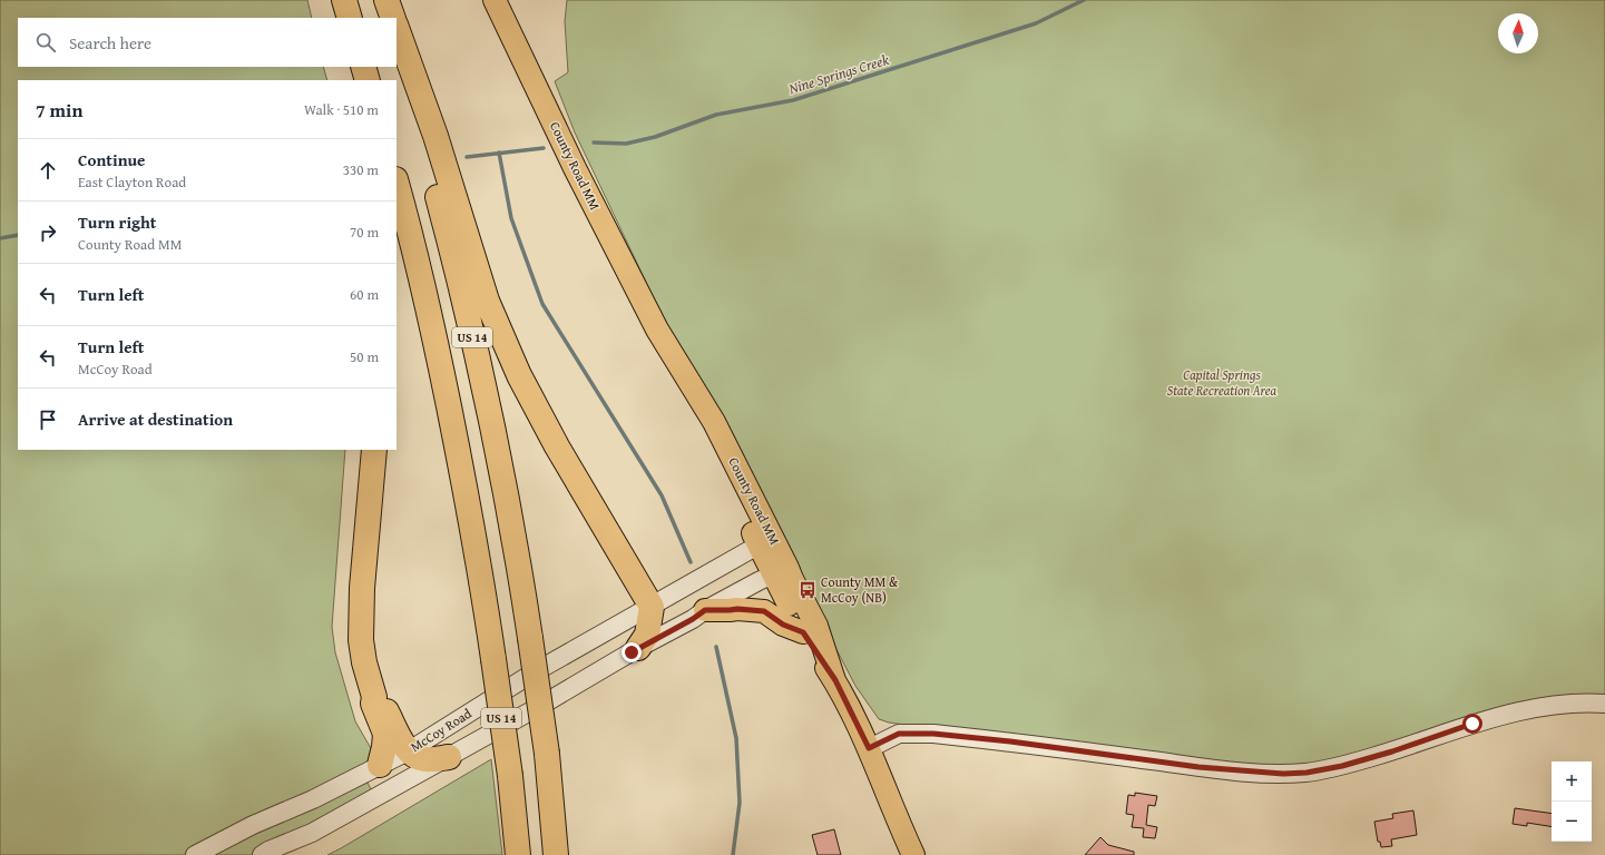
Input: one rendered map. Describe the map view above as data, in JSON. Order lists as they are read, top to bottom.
{
  "streets": {
    "highway": ["US 14"],
    "main road": ["County Road MM"],
    "street": ["McCoy Road"]
  },
  "crossings": [
    ["County Road MM", "McCoy Road"]
  ],
  "water": ["Nine Springs Creek"],
  "parks": ["Capital Springs State Recreation Area"],
  "places": {
    "bus stop": ["County MM & McCoy (NB)"]
  },
  "north": "top",
  "page": {
    "search": "Search here",
    "heading": ["7 min", "Walk · 510 m"],
    "list": [
      ["Continue", "East Clayton Road", "330 m"],
      ["Turn right", "County Road MM", "70 m"],
      ["Turn left", "60 m"],
      ["Turn left", "McCoy Road", "50 m"],
      "Arrive at destination"
    ],
    "map_buttons": ["+", "−"]
  }
}
